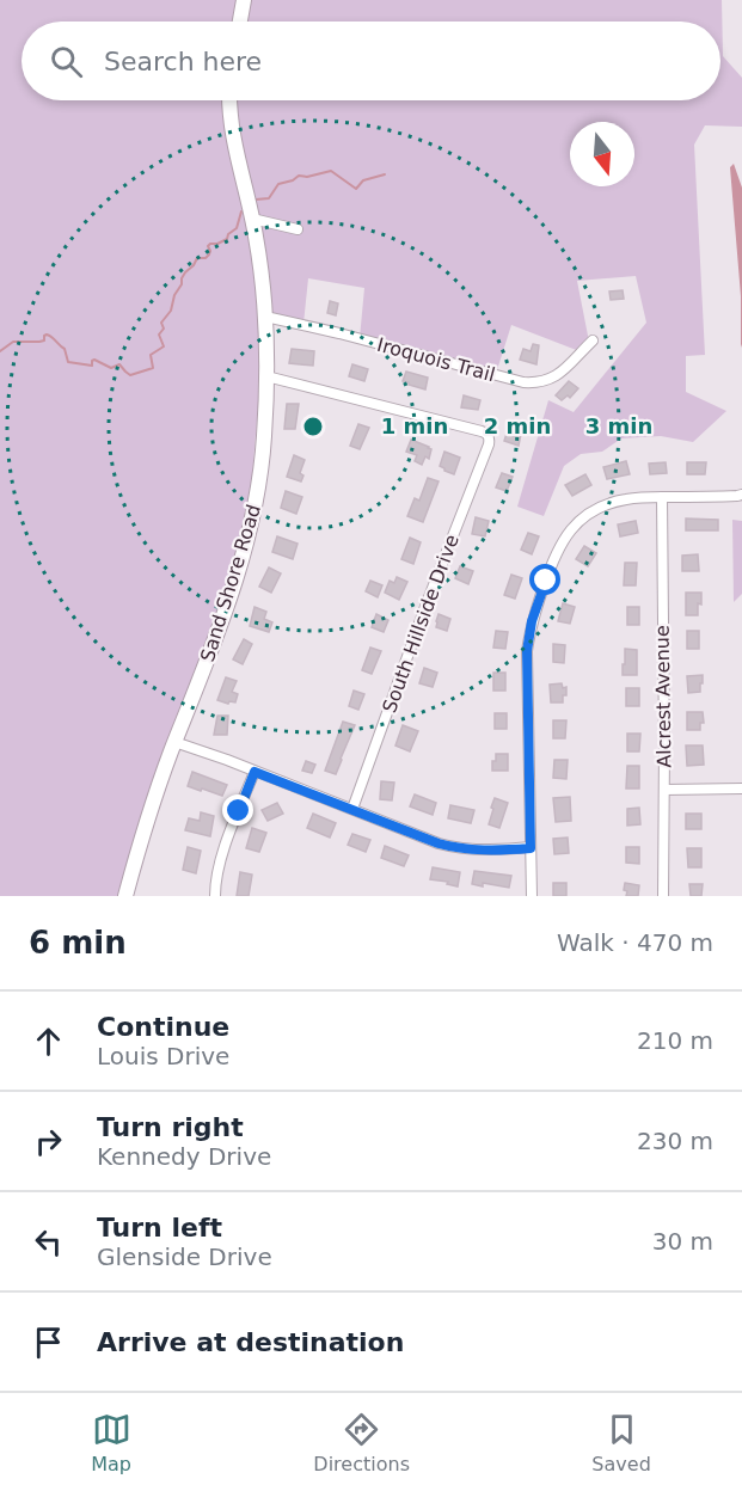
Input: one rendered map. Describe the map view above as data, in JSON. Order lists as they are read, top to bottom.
{
  "streets": {
    "street": [
      "Iroquois Trail",
      "Sand Shore Road",
      "South Hillside Drive",
      "Alcrest Avenue"
    ]
  },
  "crossings": [
    ["Iroquois Trail", "Sand Shore Road"],
    ["Sand Shore Road", "South Hillside Drive"]
  ],
  "north": "bottom",
  "page": {
    "search": "Search here",
    "heading": ["6 min", "Walk · 470 m"],
    "list": [
      ["Continue", "Louis Drive", "210 m"],
      ["Turn right", "Kennedy Drive", "230 m"],
      ["Turn left", "Glenside Drive", "30 m"],
      "Arrive at destination"
    ],
    "nav": ["Map", "Directions", "Saved"]
  },
  "rings": ["1 min", "2 min", "3 min"]
}
